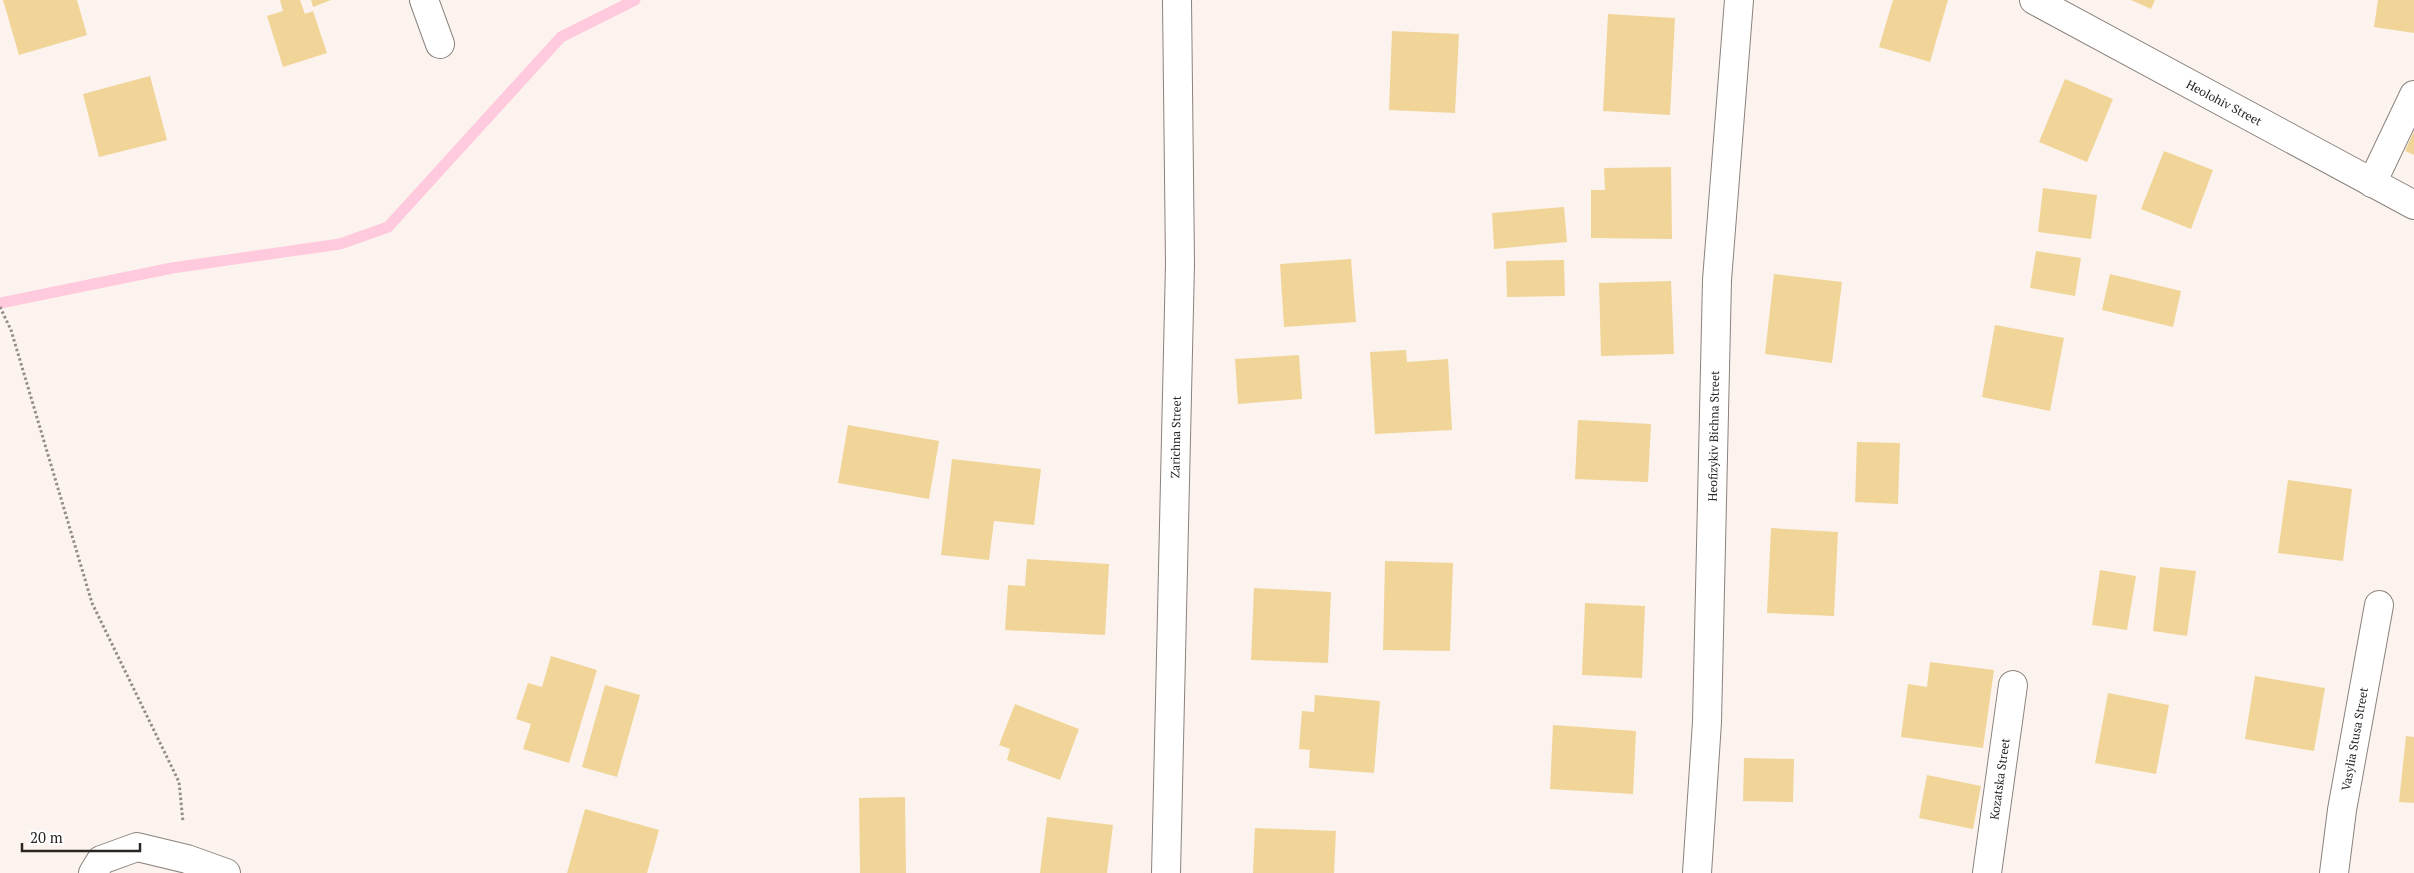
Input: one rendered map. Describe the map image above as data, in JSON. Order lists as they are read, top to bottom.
{
  "streets": {
    "street": [
      "Heolohiv Street",
      "Heofizykiv Bichna Street",
      "Zarichna Street",
      "Vasylia Stusa Street",
      "Kozatska Street"
    ]
  },
  "scale_bar": "20 m"
}
